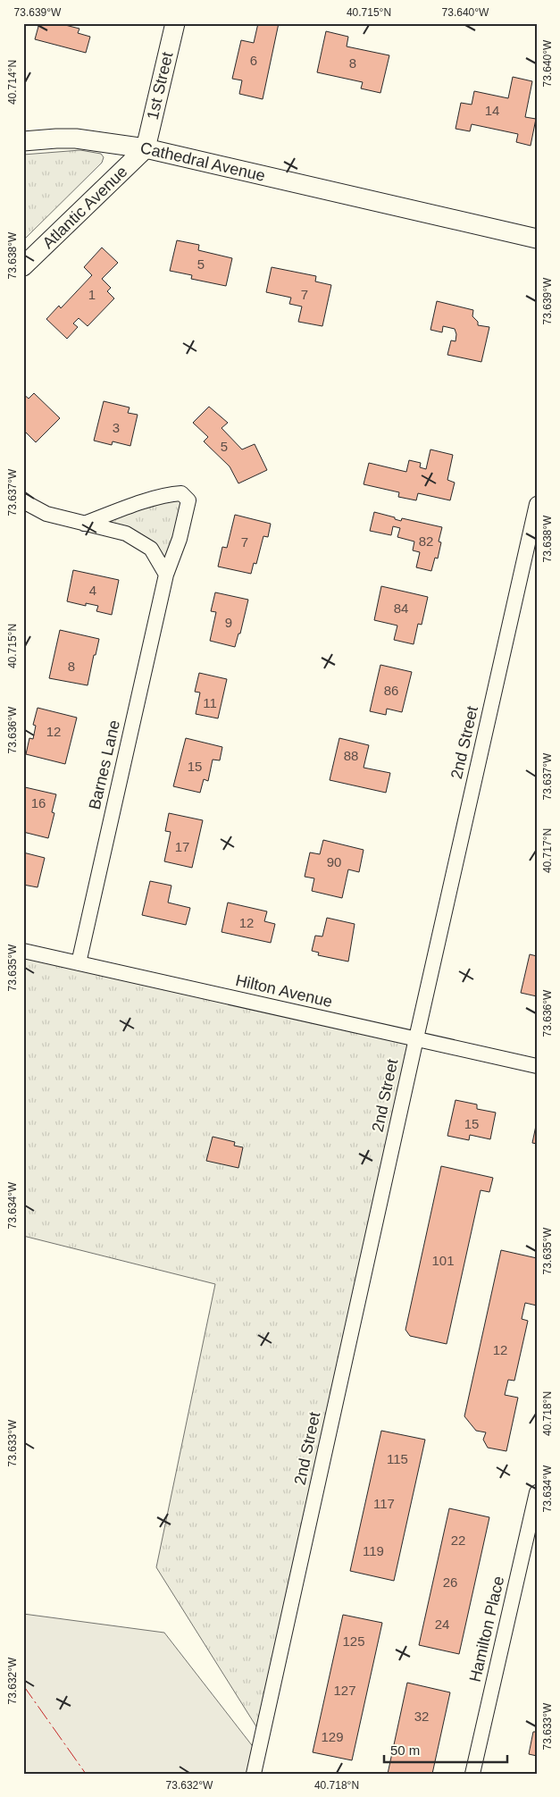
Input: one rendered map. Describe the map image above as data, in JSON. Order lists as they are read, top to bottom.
{
  "streets": {
    "street": [
      "1st Street",
      "Cathedral Avenue",
      "Atlantic Avenue",
      "2nd Street",
      "Barnes Lane",
      "Hilton Avenue",
      "Hamilton Place"
    ]
  },
  "crossings": [
    ["1st Street", "Cathedral Avenue"],
    ["1st Street", "Atlantic Avenue"],
    ["Cathedral Avenue", "Atlantic Avenue"],
    ["2nd Street", "Hilton Avenue"],
    ["Barnes Lane", "Hilton Avenue"]
  ],
  "house_numbers": [
    "6",
    "8",
    "14",
    "5",
    "1",
    "7",
    "3",
    "5",
    "82",
    "7",
    "4",
    "84",
    "9",
    "8",
    "86",
    "11",
    "12",
    "88",
    "15",
    "16",
    "17",
    "90",
    "12",
    "15",
    "101",
    "12",
    "115",
    "117",
    "22",
    "119",
    "26",
    "24",
    "125",
    "127",
    "32",
    "129"
  ],
  "scale_bar": "50 m",
  "coordinates": [
    "73.639°W",
    "40.715°N",
    "73.640°W",
    "40.714°N",
    "73.638°W",
    "73.637°W",
    "73.636°W",
    "40.717°N",
    "73.635°W",
    "73.634°W",
    "40.718°N",
    "73.633°W",
    "73.632°W"
  ]
}
